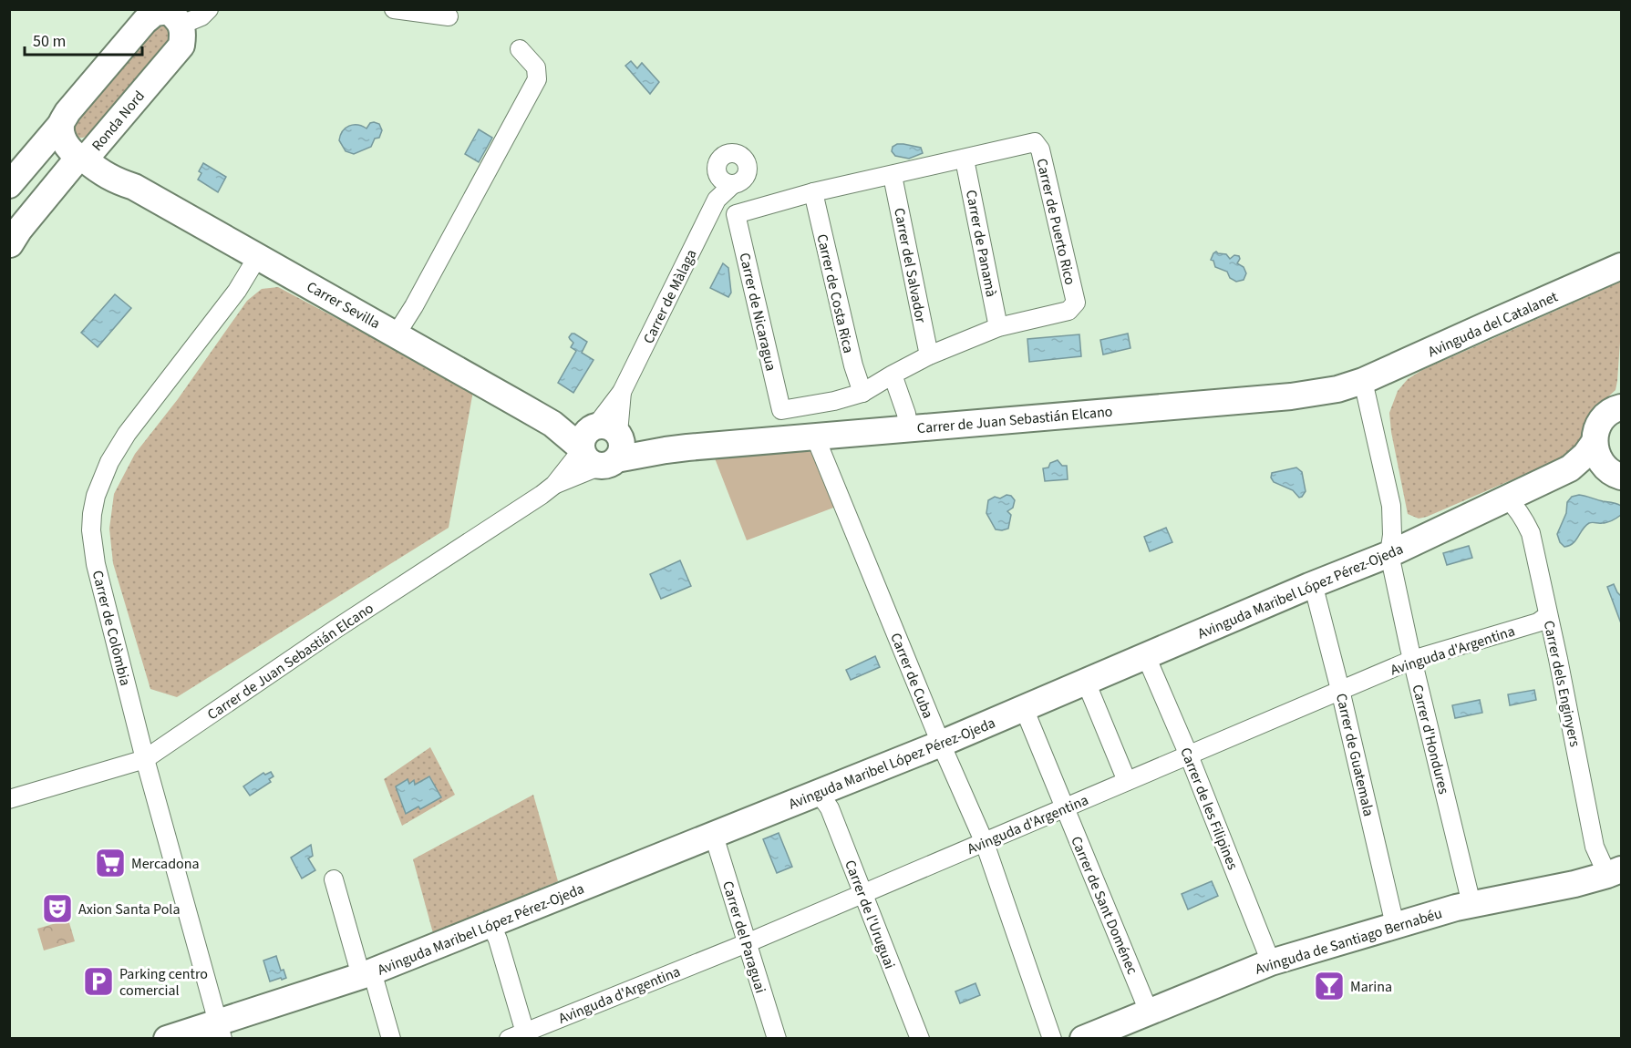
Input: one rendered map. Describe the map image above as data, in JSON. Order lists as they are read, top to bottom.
{
  "streets": {
    "street": [
      "Ronda Nord",
      "Carrer de Puerto Rico",
      "Carrer de Panamà",
      "Carrer del Salvador",
      "Carrer de Costa Rica",
      "Carrer de Màlaga",
      "Carrer Sevilla",
      "Carrer de Nicaragua",
      "Avinguda del Catalanet",
      "Carrer de Juan Sebastián Elcano",
      "Avinguda Maribel López Pérez-Ojeda",
      "Carrer de Colòmbia",
      "Avinguda d'Argentina",
      "Carrer de Cuba",
      "Carrer dels Enginyers",
      "Carrer d'Hondures",
      "Carrer de Guatemala",
      "Carrer de les Filipines",
      "Carrer de Sant Doménec",
      "Carrer de l'Uruguai",
      "Carrer del Paraguai",
      "Avinguda de Santiago Bernabéu"
    ]
  },
  "crossings": [
    ["Ronda Nord", "Carrer Sevilla"],
    ["Carrer de Puerto Rico", "Carrer de Panamà"],
    ["Carrer de Costa Rica", "Carrer de Nicaragua"],
    ["Carrer de Màlaga", "Carrer Sevilla"],
    ["Carrer de Màlaga", "Carrer de Juan Sebastián Elcano"],
    ["Carrer Sevilla", "Carrer de Juan Sebastián Elcano"],
    ["Carrer Sevilla", "Carrer de Colòmbia"],
    ["Avinguda del Catalanet", "Carrer de Juan Sebastián Elcano"],
    ["Avinguda del Catalanet", "Carrer d'Hondures"],
    ["Carrer de Juan Sebastián Elcano", "Carrer de Colòmbia"],
    ["Carrer de Juan Sebastián Elcano", "Carrer de Cuba"],
    ["Carrer de Juan Sebastián Elcano", "Carrer d'Hondures"],
    ["Avinguda Maribel López Pérez-Ojeda", "Carrer de Colòmbia"],
    ["Avinguda Maribel López Pérez-Ojeda", "Carrer de Cuba"],
    ["Avinguda Maribel López Pérez-Ojeda", "Carrer dels Enginyers"],
    ["Avinguda Maribel López Pérez-Ojeda", "Carrer d'Hondures"],
    ["Avinguda Maribel López Pérez-Ojeda", "Carrer de Guatemala"],
    ["Avinguda Maribel López Pérez-Ojeda", "Carrer de les Filipines"],
    ["Avinguda Maribel López Pérez-Ojeda", "Carrer de Sant Doménec"],
    ["Avinguda Maribel López Pérez-Ojeda", "Carrer de l'Uruguai"],
    ["Avinguda Maribel López Pérez-Ojeda", "Carrer del Paraguai"],
    ["Avinguda d'Argentina", "Carrer de Cuba"],
    ["Avinguda d'Argentina", "Carrer dels Enginyers"],
    ["Avinguda d'Argentina", "Carrer d'Hondures"],
    ["Avinguda d'Argentina", "Carrer de Guatemala"],
    ["Avinguda d'Argentina", "Carrer de les Filipines"],
    ["Avinguda d'Argentina", "Carrer de Sant Doménec"],
    ["Avinguda d'Argentina", "Carrer de l'Uruguai"],
    ["Avinguda d'Argentina", "Carrer del Paraguai"],
    ["Carrer dels Enginyers", "Avinguda de Santiago Bernabéu"],
    ["Carrer d'Hondures", "Avinguda de Santiago Bernabéu"],
    ["Carrer de Guatemala", "Avinguda de Santiago Bernabéu"],
    ["Carrer de les Filipines", "Avinguda de Santiago Bernabéu"],
    ["Carrer de Sant Doménec", "Avinguda de Santiago Bernabéu"]
  ],
  "places": {
    "supermarket": ["Mercadona"],
    "theatre": ["Axion Santa Pola"],
    "parking": ["Parking centro comercial"],
    "bar": ["Marina"]
  },
  "scale_bar": "50 m"
}
